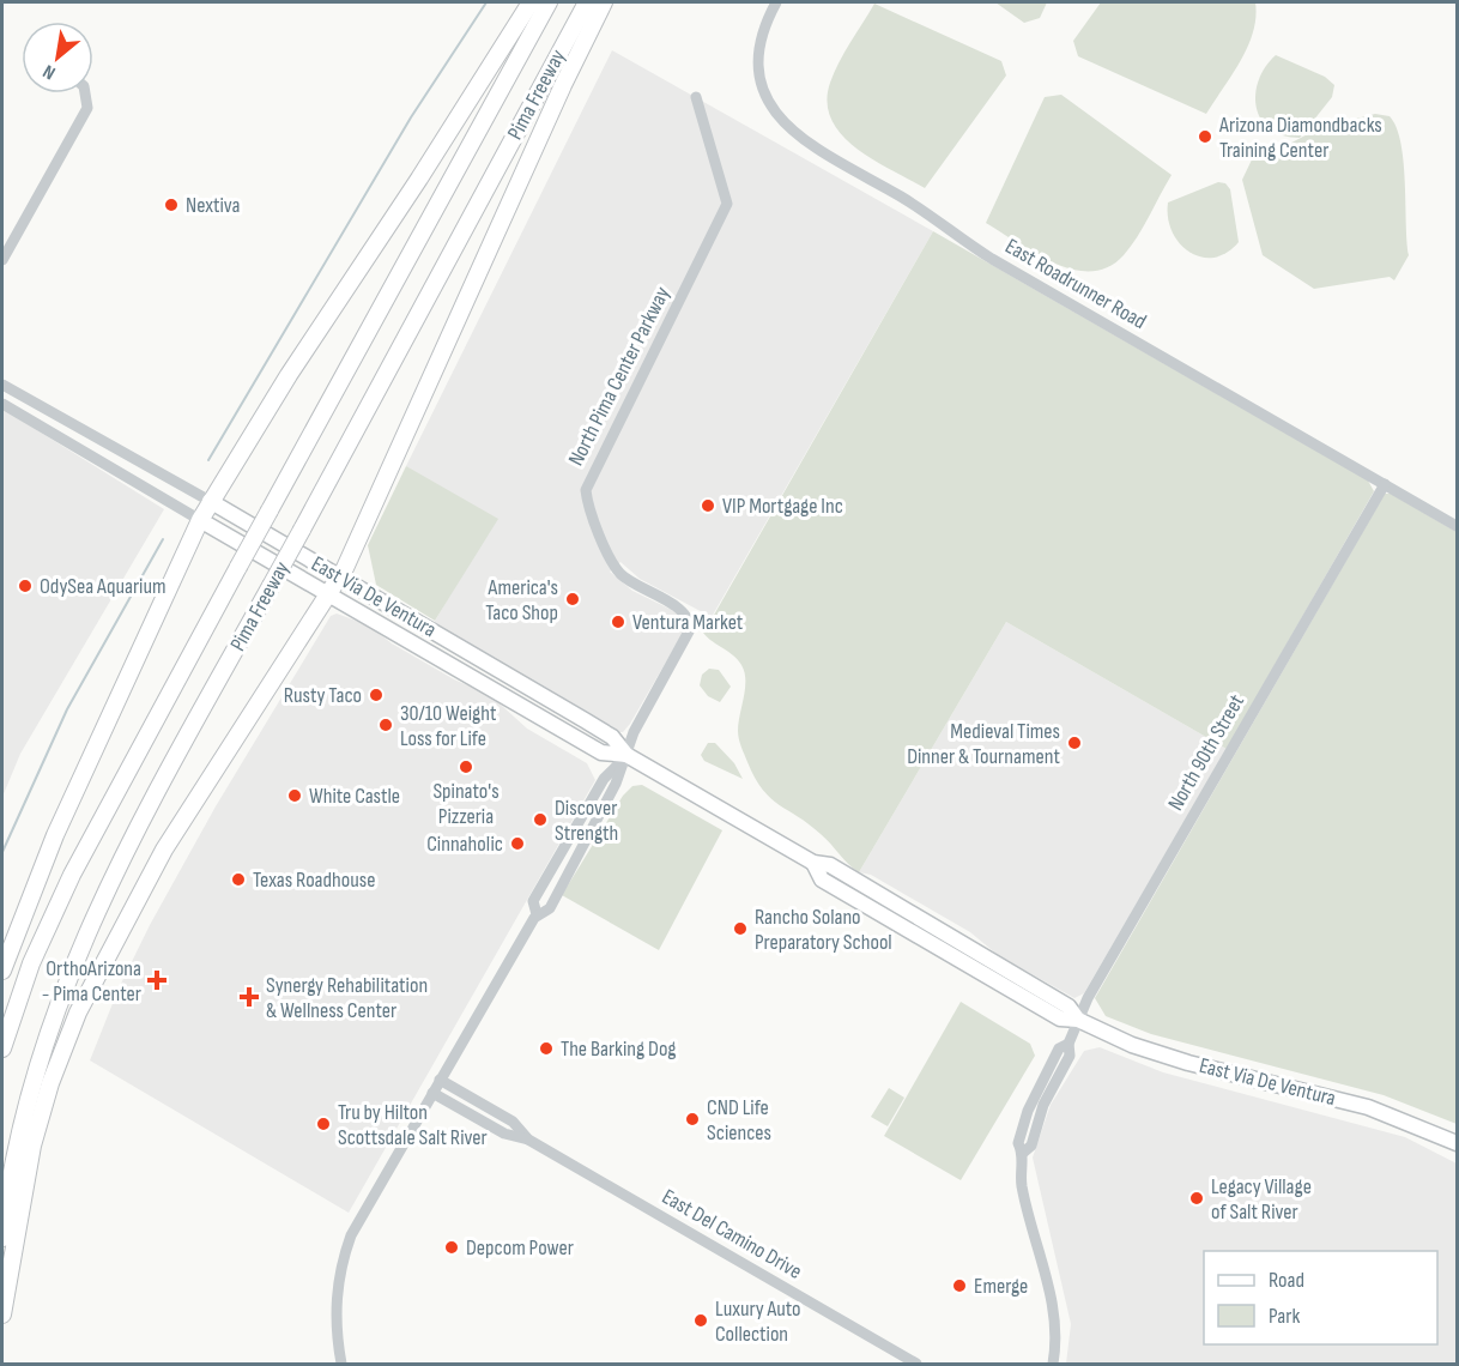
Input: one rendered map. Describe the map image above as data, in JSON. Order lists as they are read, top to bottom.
{
  "streets": {
    "highway": ["Pima Freeway"],
    "main road": ["East Via De Ventura"],
    "street": [
      "East Roadrunner Road",
      "North Pima Center Parkway",
      "North 90th Street",
      "East Del Camino Drive"
    ]
  },
  "crossings": [
    ["East Roadrunner Road", "North 90th Street"],
    ["North Pima Center Parkway", "East Via De Ventura"],
    ["North Pima Center Parkway", "East Del Camino Drive"],
    ["East Via De Ventura", "North 90th Street"]
  ],
  "places": {
    "other": [
      "Arizona Diamondbacks Training Center",
      "Nextiva",
      "VIP Mortgage Inc",
      "OdySea Aquarium",
      "America's Taco Shop",
      "Ventura Market",
      "Rusty Taco",
      "30/10 Weight Loss for Life",
      "Medieval Times Dinner & Tournament",
      "Spinato's Pizzeria",
      "White Castle",
      "Discover Strength",
      "Cinnaholic",
      "Texas Roadhouse",
      "Rancho Solano Preparatory School",
      "The Barking Dog",
      "CND Life Sciences",
      "Tru by Hilton Scottsdale Salt River",
      "Legacy Village of Salt River",
      "Depcom Power",
      "Emerge",
      "Luxury Auto Collection"
    ],
    "health": ["OrthoArizona - Pima Center", "Synergy Rehabilitation & Wellness Center"]
  },
  "legend": ["Road", "Park"],
  "north": "bottom left"
}
